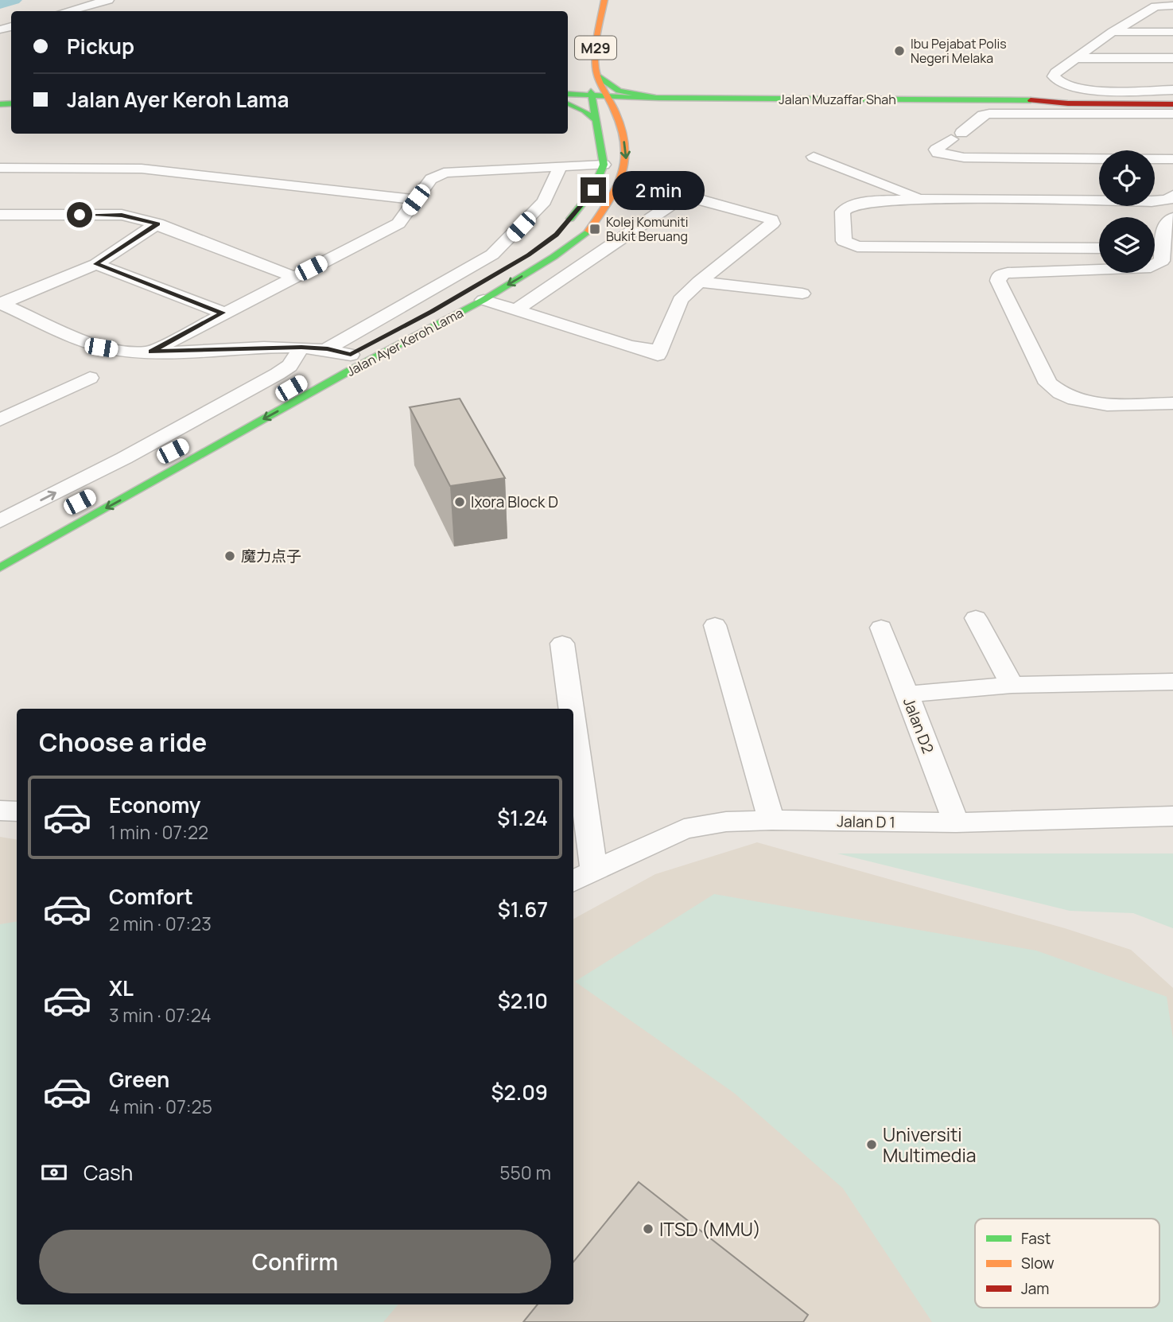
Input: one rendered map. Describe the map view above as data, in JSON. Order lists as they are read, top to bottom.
{
  "streets": {
    "main road": ["M29", "Jalan Muzaffar Shah", "Jalan Ayer Keroh Lama"],
    "street": ["Jalan D2", "Jalan D 1"]
  },
  "crossings": [
    ["Jalan Muzaffar Shah", "Jalan Ayer Keroh Lama"],
    ["Jalan D2", "Jalan D 1"]
  ],
  "one_way": ["Jalan Ayer Keroh Lama"],
  "places": {
    "other": [
      "Ibu Pejabat Polis Negeri Melaka",
      "Ixora Block D",
      "魔力点子",
      "Universiti Multimedia",
      "ITSD (MMU)"
    ],
    "transit": ["Kolej Komuniti Bukit Beruang"]
  },
  "legend": ["Fast", "Slow", "Jam"],
  "page": {
    "banner": ["Pickup", "Jalan Ayer Keroh Lama"],
    "bubble": "2 min",
    "heading": "Choose a ride",
    "list": [
      {
        "name": "Economy",
        "note": "1 min · 07:22",
        "value": "$1.24"
      },
      {
        "name": "Comfort",
        "note": "2 min · 07:23",
        "value": "$1.67"
      },
      {
        "name": "XL",
        "note": "3 min · 07:24",
        "value": "$2.10"
      },
      {
        "name": "Green",
        "note": "4 min · 07:25",
        "value": "$2.09"
      }
    ],
    "pay": ["Cash", "550 m"],
    "buttons": "Confirm"
  }
}
